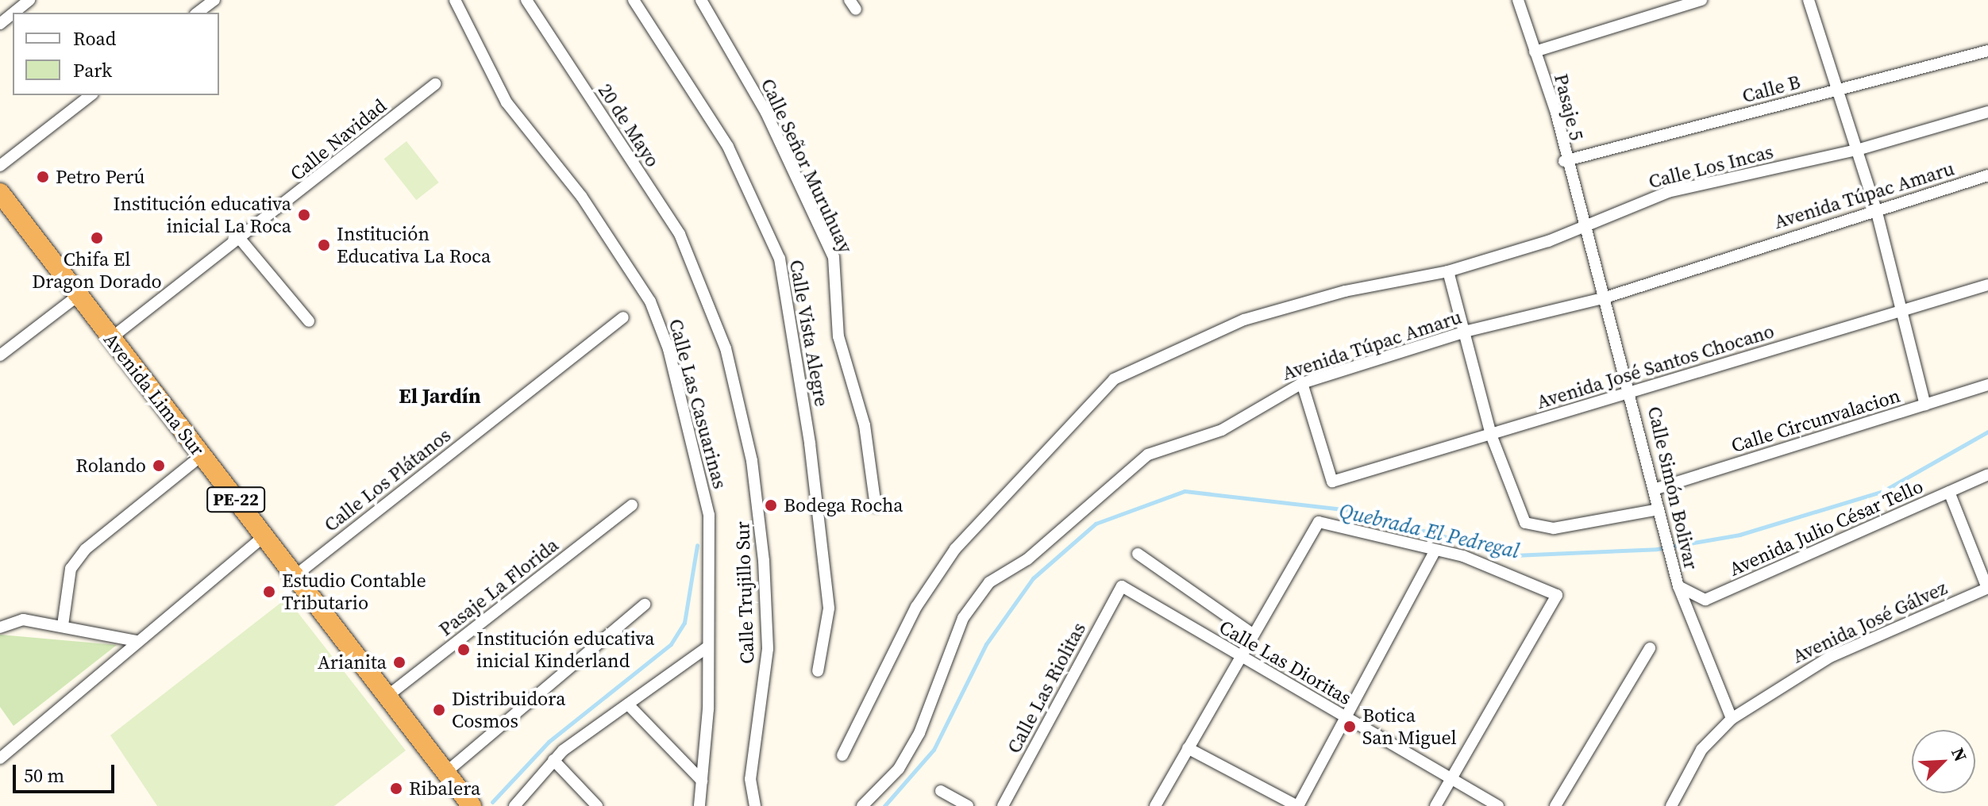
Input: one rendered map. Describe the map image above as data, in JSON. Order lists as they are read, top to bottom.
{
  "streets": {
    "highway": ["Avenida Lima Sur", "PE-22"],
    "street": [
      "Calle B",
      "Pasaje 5",
      "20 de Mayo",
      "Calle Navidad",
      "Calle Señor Muruhuay",
      "Calle Los Incas",
      "Avenida Túpac Amaru",
      "Calle Vista Alegre",
      "Avenida José Santos Chocano",
      "Calle Las Casuarinas",
      "Calle Circunvalacion",
      "Calle Los Plátanos",
      "Calle Simón Bolivar",
      "Avenida Julio César Tello",
      "Pasaje La Florida",
      "Calle Trujillo Sur",
      "Avenida José Gálvez",
      "Calle Las Dioritas",
      "Calle Las Riolitas"
    ]
  },
  "crossings": [
    ["Calle B", "Pasaje 5"],
    ["Pasaje 5", "Calle Los Incas"],
    ["Pasaje 5", "Calle Simón Bolivar"],
    ["20 de Mayo", "Calle Trujillo Sur"],
    ["Calle Navidad", "Avenida Lima Sur"],
    ["Calle Los Incas", "Calle Simón Bolivar"],
    ["Avenida Túpac Amaru", "Avenida José Santos Chocano"],
    ["Avenida Túpac Amaru", "Calle Simón Bolivar"],
    ["Avenida José Santos Chocano", "Calle Simón Bolivar"],
    ["Avenida Lima Sur", "Calle Los Plátanos"],
    ["Avenida Lima Sur", "Pasaje La Florida"],
    ["Calle Circunvalacion", "Calle Simón Bolivar"],
    ["Calle Simón Bolivar", "Avenida Julio César Tello"],
    ["Calle Simón Bolivar", "Avenida José Gálvez"],
    ["Calle Las Dioritas", "Calle Las Riolitas"]
  ],
  "districts": ["El Jardín"],
  "water": ["Quebrada El Pedregal"],
  "places": [
    "Petro Perú",
    "Institución educativa inicial La Roca",
    "Chifa El Dragon Dorado",
    "Institución Educativa La Roca",
    "Rolando",
    "Bodega Rocha",
    "Estudio Contable Tributario",
    "Institución educativa inicial Kinderland",
    "Arianita",
    "Distribuidora Cosmos",
    "Botica San Miguel",
    "Ribalera"
  ],
  "legend": ["Road", "Park"],
  "scale_bar": "50 m",
  "north": "top right"
}
